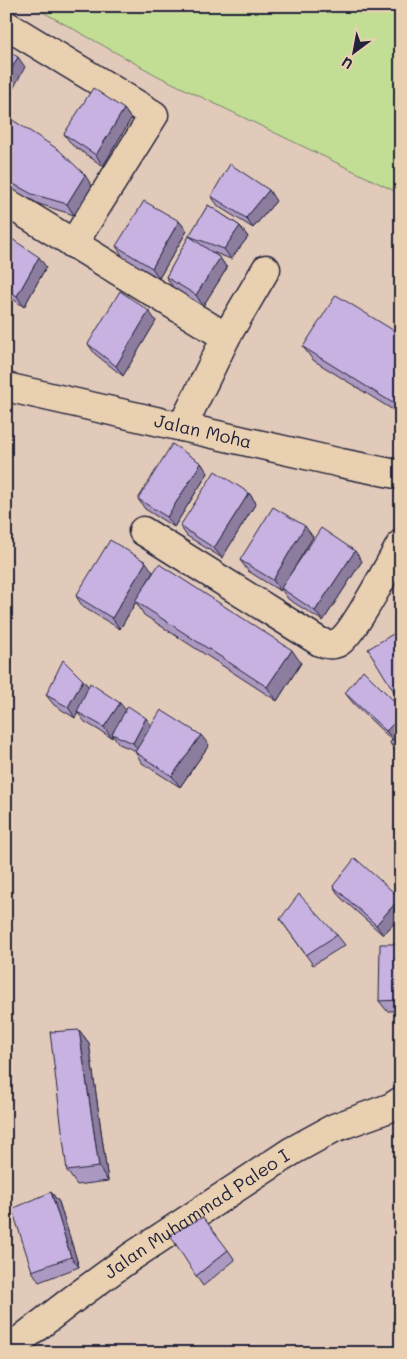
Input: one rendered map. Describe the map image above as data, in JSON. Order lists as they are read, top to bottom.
{
  "streets": {
    "street": ["Jalan Moha", "Jalan Muhammad Paleo I"]
  },
  "north": "bottom left"
}
